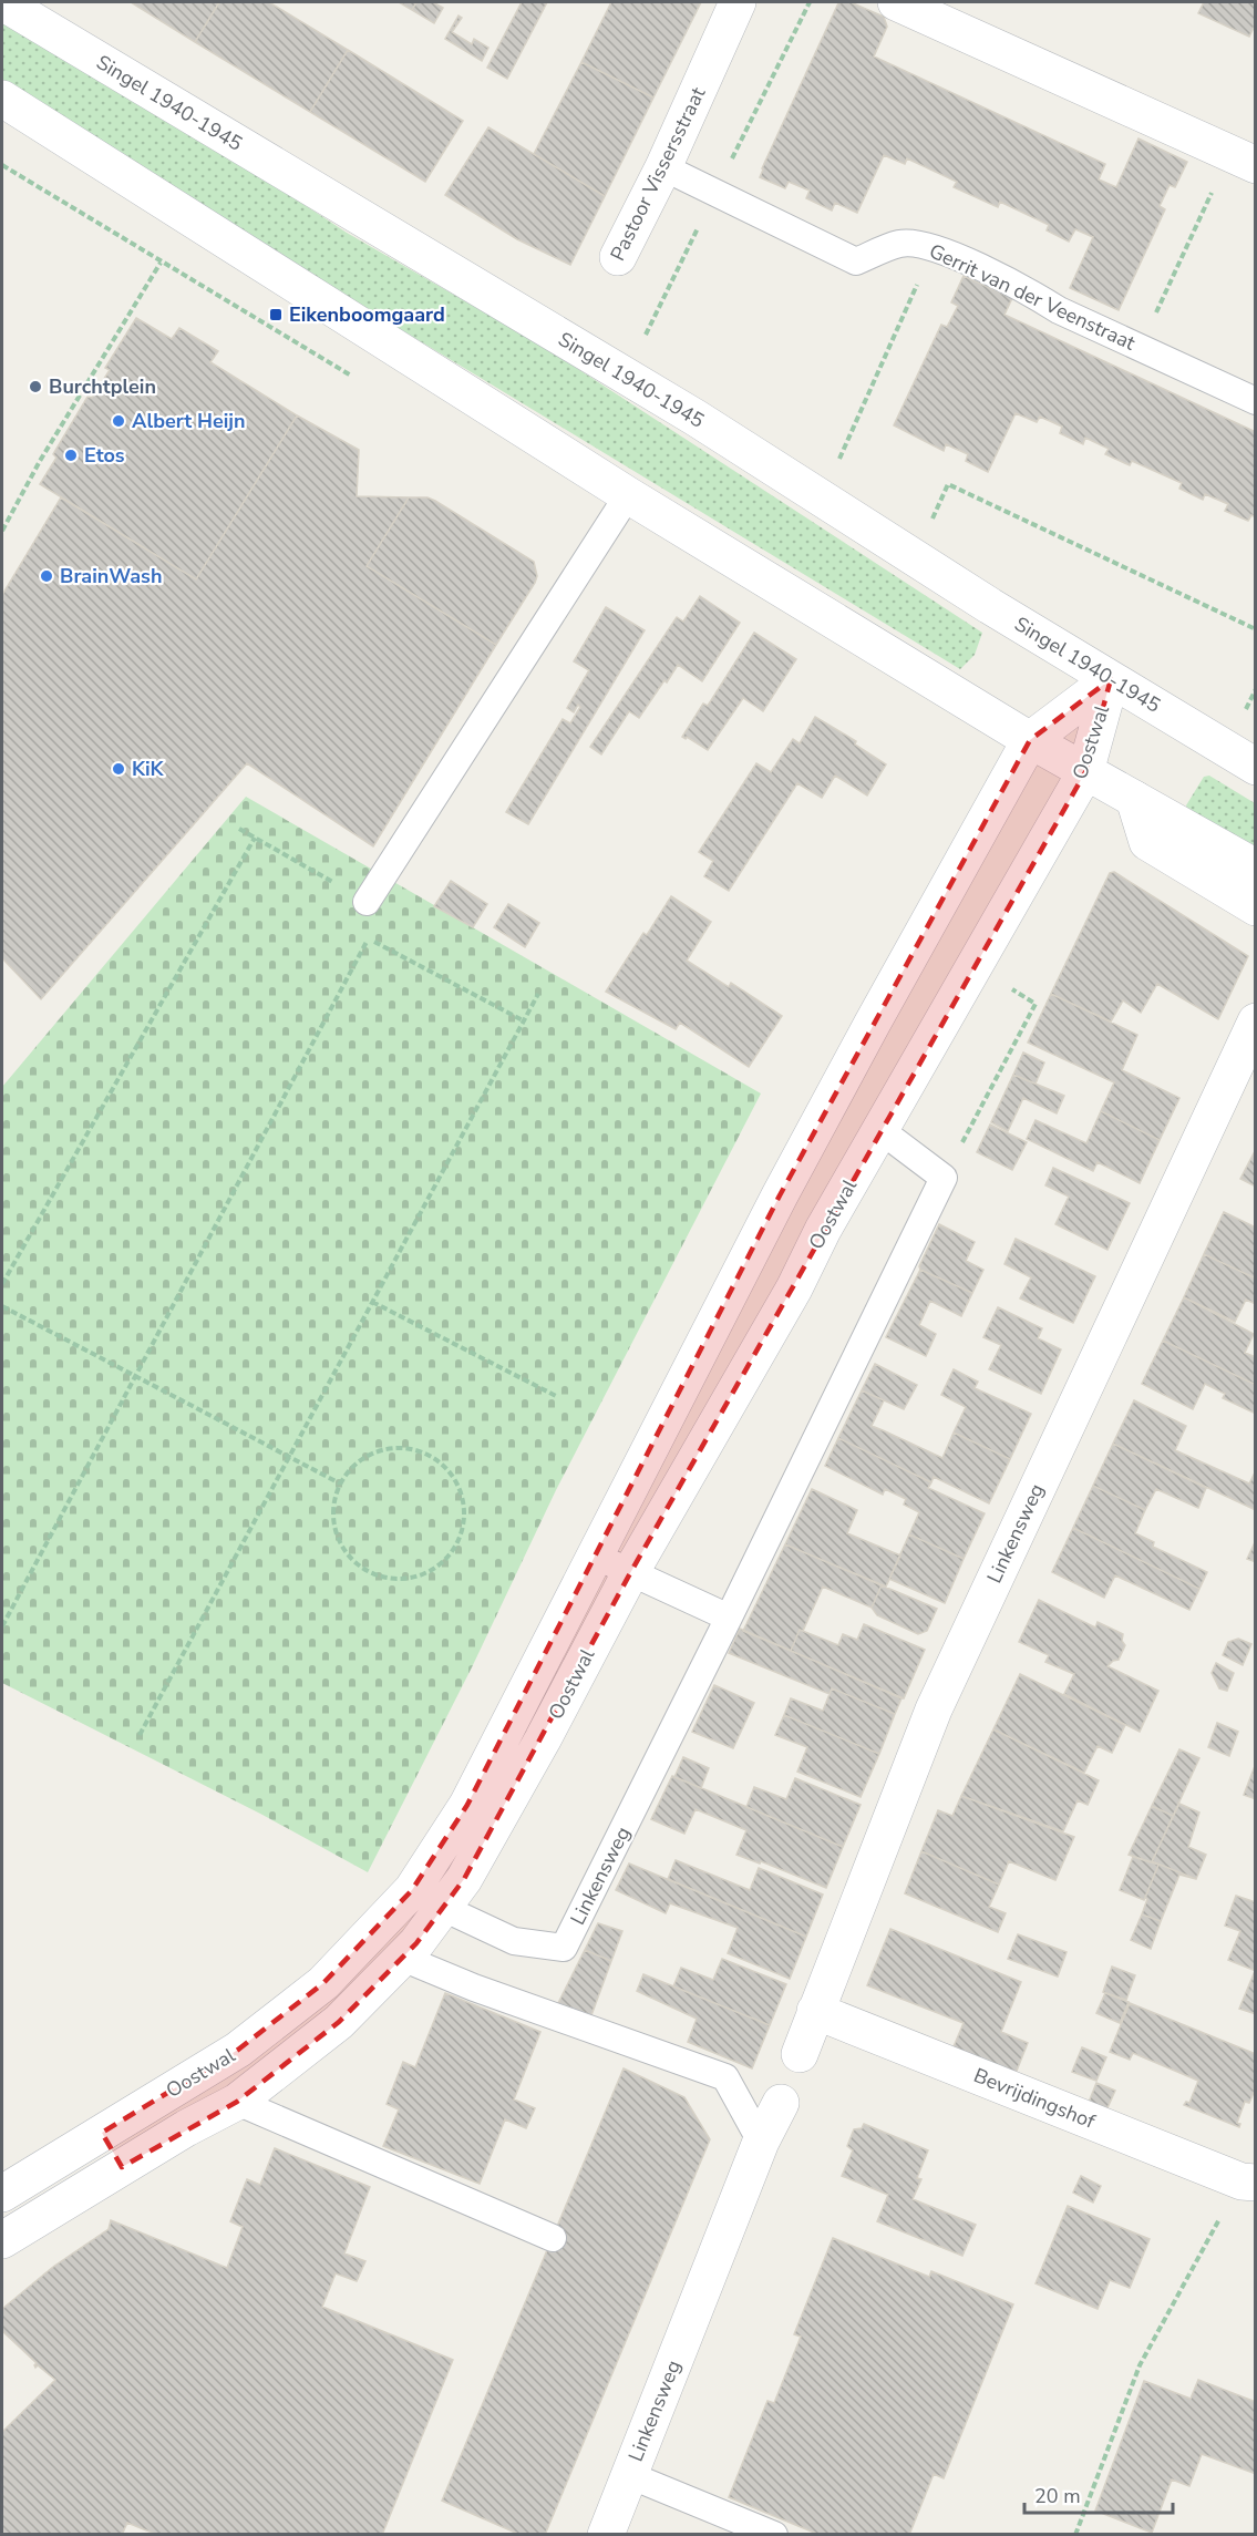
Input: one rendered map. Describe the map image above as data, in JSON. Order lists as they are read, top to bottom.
{
  "streets": {
    "street": [
      "Singel 1940-1945",
      "Pastoor Vissersstraat",
      "Oostwal",
      "Linkensweg",
      "Bevrijdingshof"
    ],
    "lane": ["Gerrit van der Veenstraat"]
  },
  "crossings": [
    ["Singel 1940-1945", "Oostwal"],
    ["Pastoor Vissersstraat", "Gerrit van der Veenstraat"],
    ["Oostwal", "Linkensweg"],
    ["Linkensweg", "Bevrijdingshof"]
  ],
  "places": {
    "transit": ["Eikenboomgaard"],
    "other": [
      "Burchtplein",
      "Albert Heijn",
      "Etos",
      "BrainWash",
      "KiK"
    ]
  },
  "scale_bar": "20 m"
}
